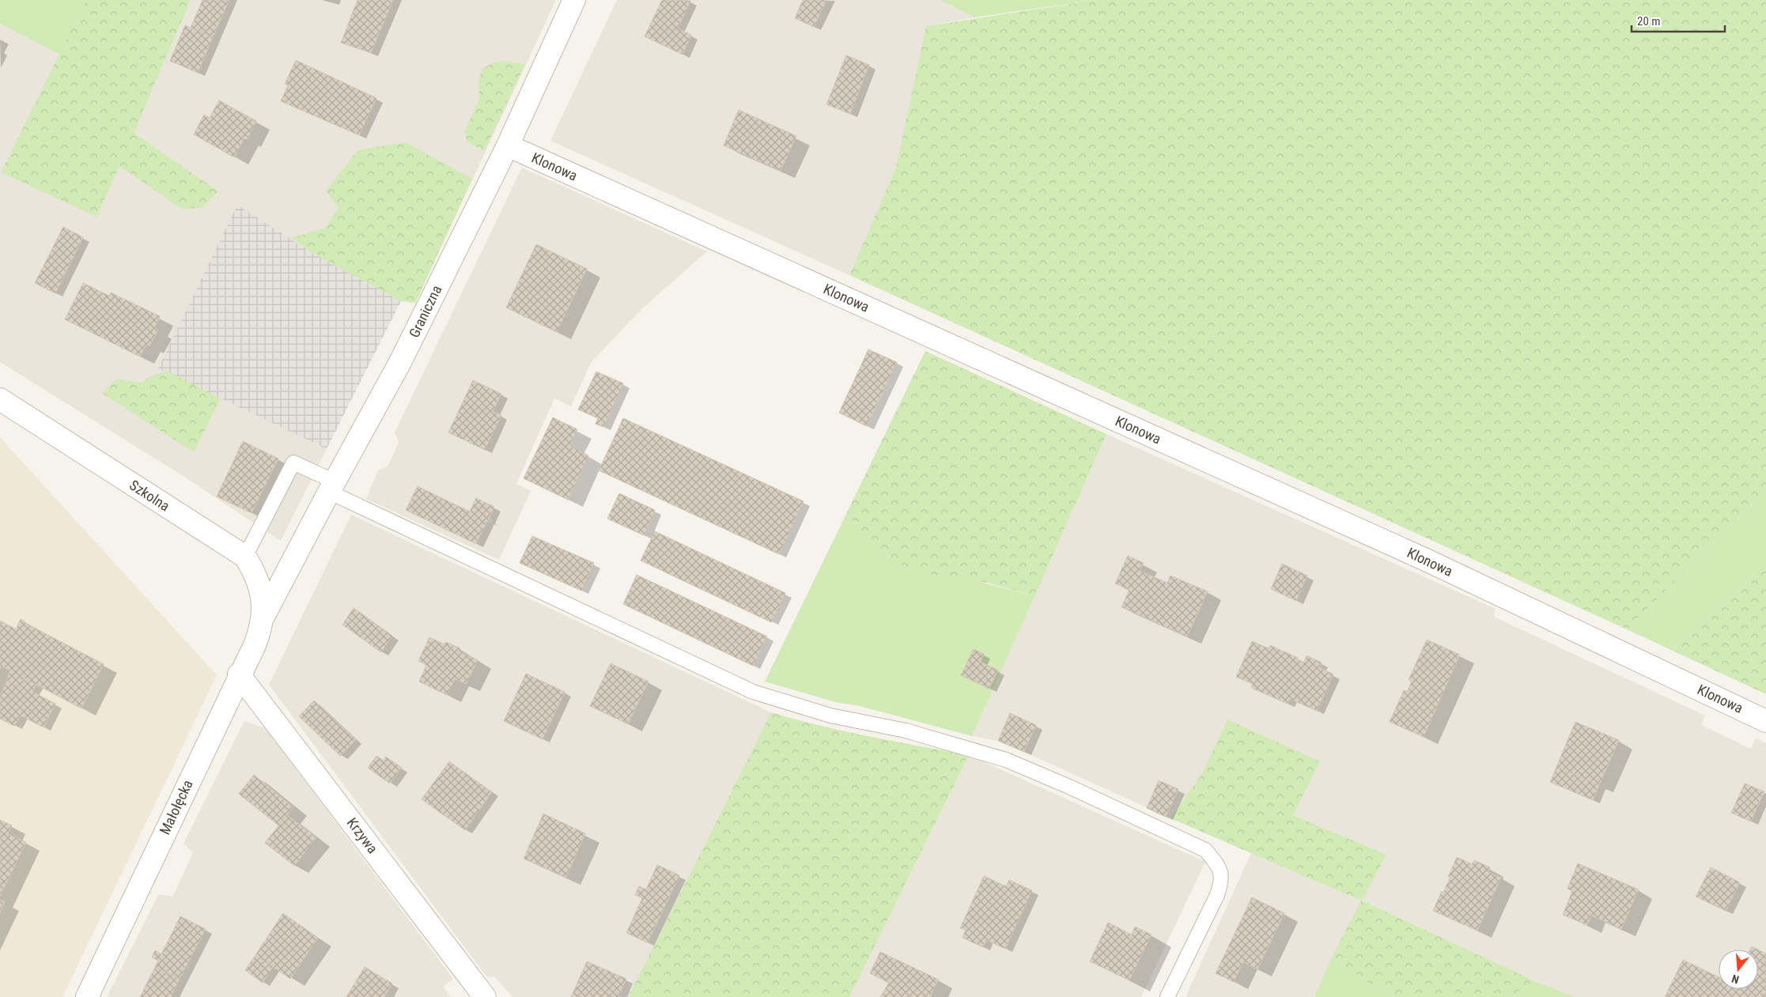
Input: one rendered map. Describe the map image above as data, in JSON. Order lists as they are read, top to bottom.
{
  "streets": {
    "street": [
      "Klonowa",
      "Graniczna",
      "Szkolna",
      "Małołęcka",
      "Krzywa"
    ]
  },
  "crossings": [
    ["Klonowa", "Graniczna"],
    ["Graniczna", "Szkolna"],
    ["Graniczna", "Małołęcka"],
    ["Szkolna", "Małołęcka"],
    ["Małołęcka", "Krzywa"]
  ],
  "scale_bar": "20 m",
  "north": "bottom"
}
